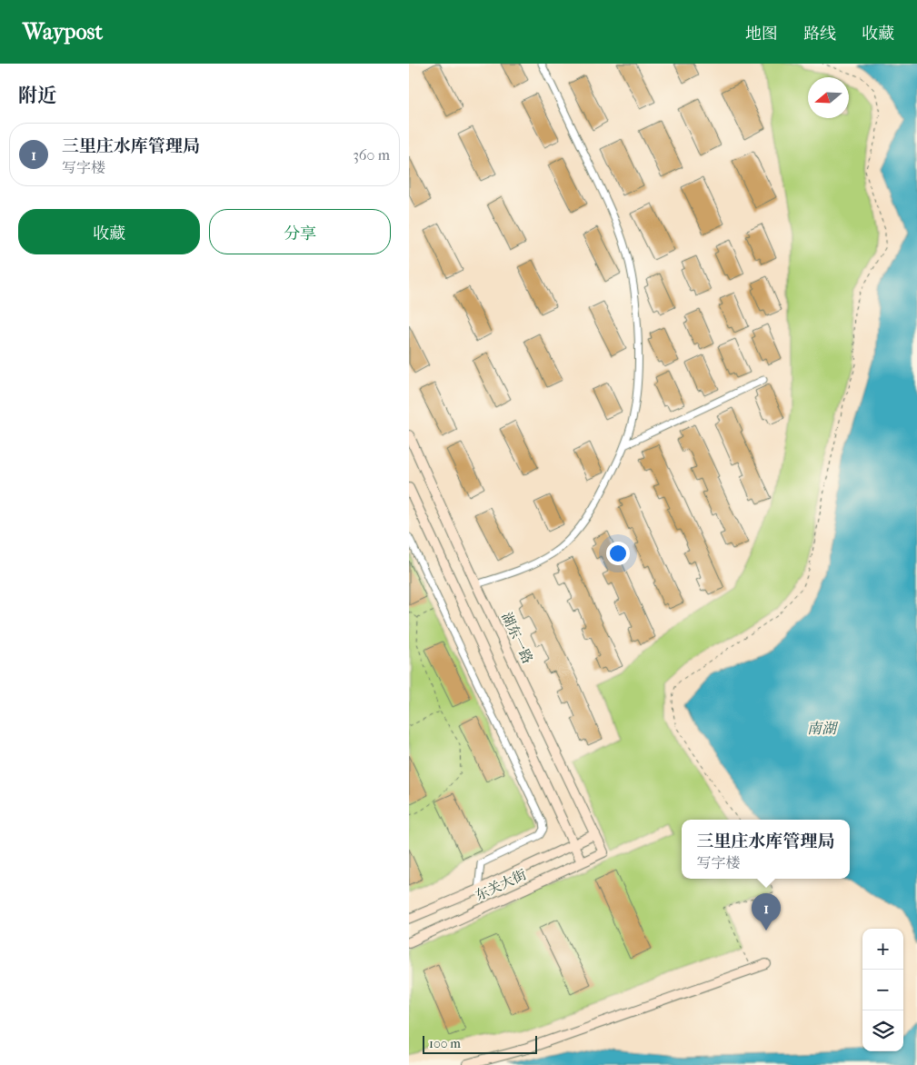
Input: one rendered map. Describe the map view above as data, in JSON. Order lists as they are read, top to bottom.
{
  "streets": {
    "main road": ["湖东一路", "东关大街"]
  },
  "crossings": [
    ["湖东一路", "东关大街"]
  ],
  "water": ["南湖"],
  "scale_bar": "100 m",
  "north": "left",
  "page": {
    "header": "Waypost",
    "nav": ["地图", "路线", "收藏"],
    "heading": "附近",
    "list": [
      {
        "mark": "1",
        "name": "三里庄水库管理局",
        "note": "写字楼",
        "value": "360 m"
      }
    ],
    "buttons": ["收藏", "分享"],
    "popup": ["三里庄水库管理局", "写字楼"],
    "pins": "1",
    "map_buttons": ["+", "−"],
    "scale": "100 m"
  }
}
